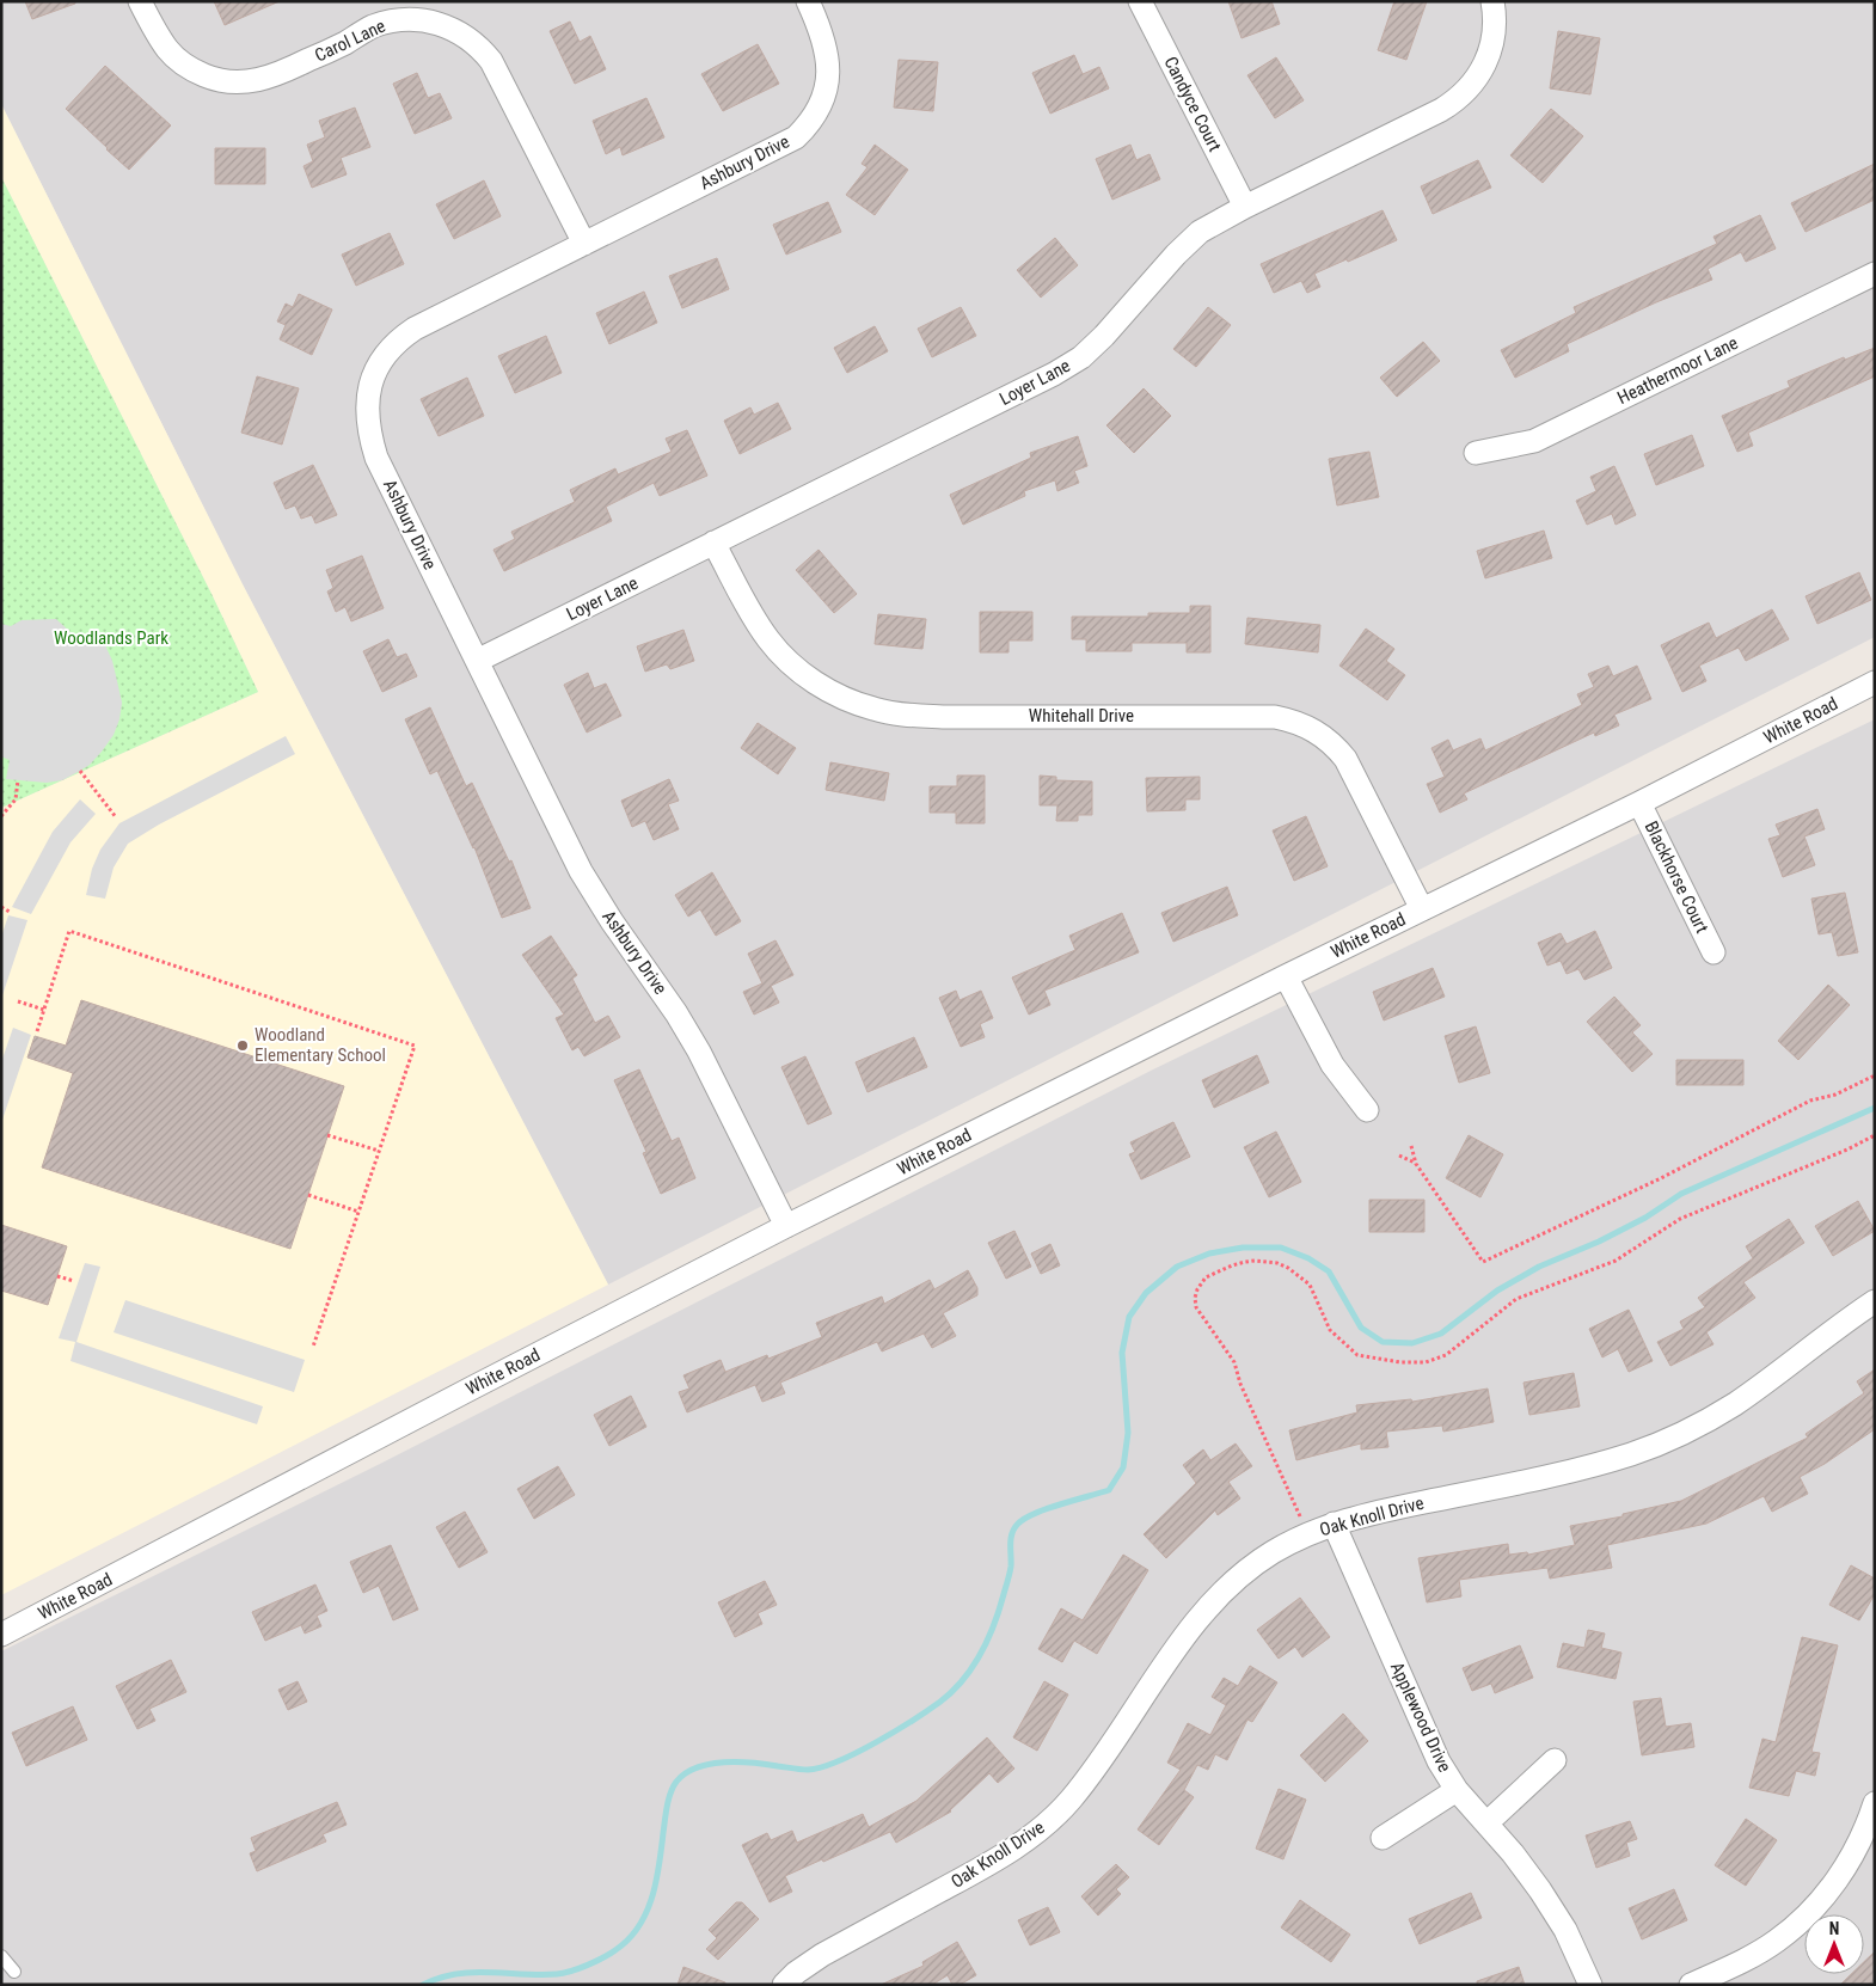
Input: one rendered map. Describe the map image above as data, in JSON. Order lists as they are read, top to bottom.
{
  "streets": {
    "street": [
      "Carol Lane",
      "Candyce Court",
      "Ashbury Drive",
      "Heathermoor Lane",
      "Loyer Lane",
      "Whitehall Drive",
      "White Road",
      "Blackhorse Court",
      "Oak Knoll Drive",
      "Applewood Drive"
    ]
  },
  "crossings": [
    ["Carol Lane", "Ashbury Drive"],
    ["Candyce Court", "Loyer Lane"],
    ["Ashbury Drive", "Loyer Lane"],
    ["Ashbury Drive", "White Road"],
    ["Loyer Lane", "Whitehall Drive"],
    ["Whitehall Drive", "White Road"],
    ["White Road", "Blackhorse Court"],
    ["Oak Knoll Drive", "Applewood Drive"]
  ],
  "parks": ["Woodlands Park"],
  "places": ["Woodland Elementary School"],
  "north": "top"
}
